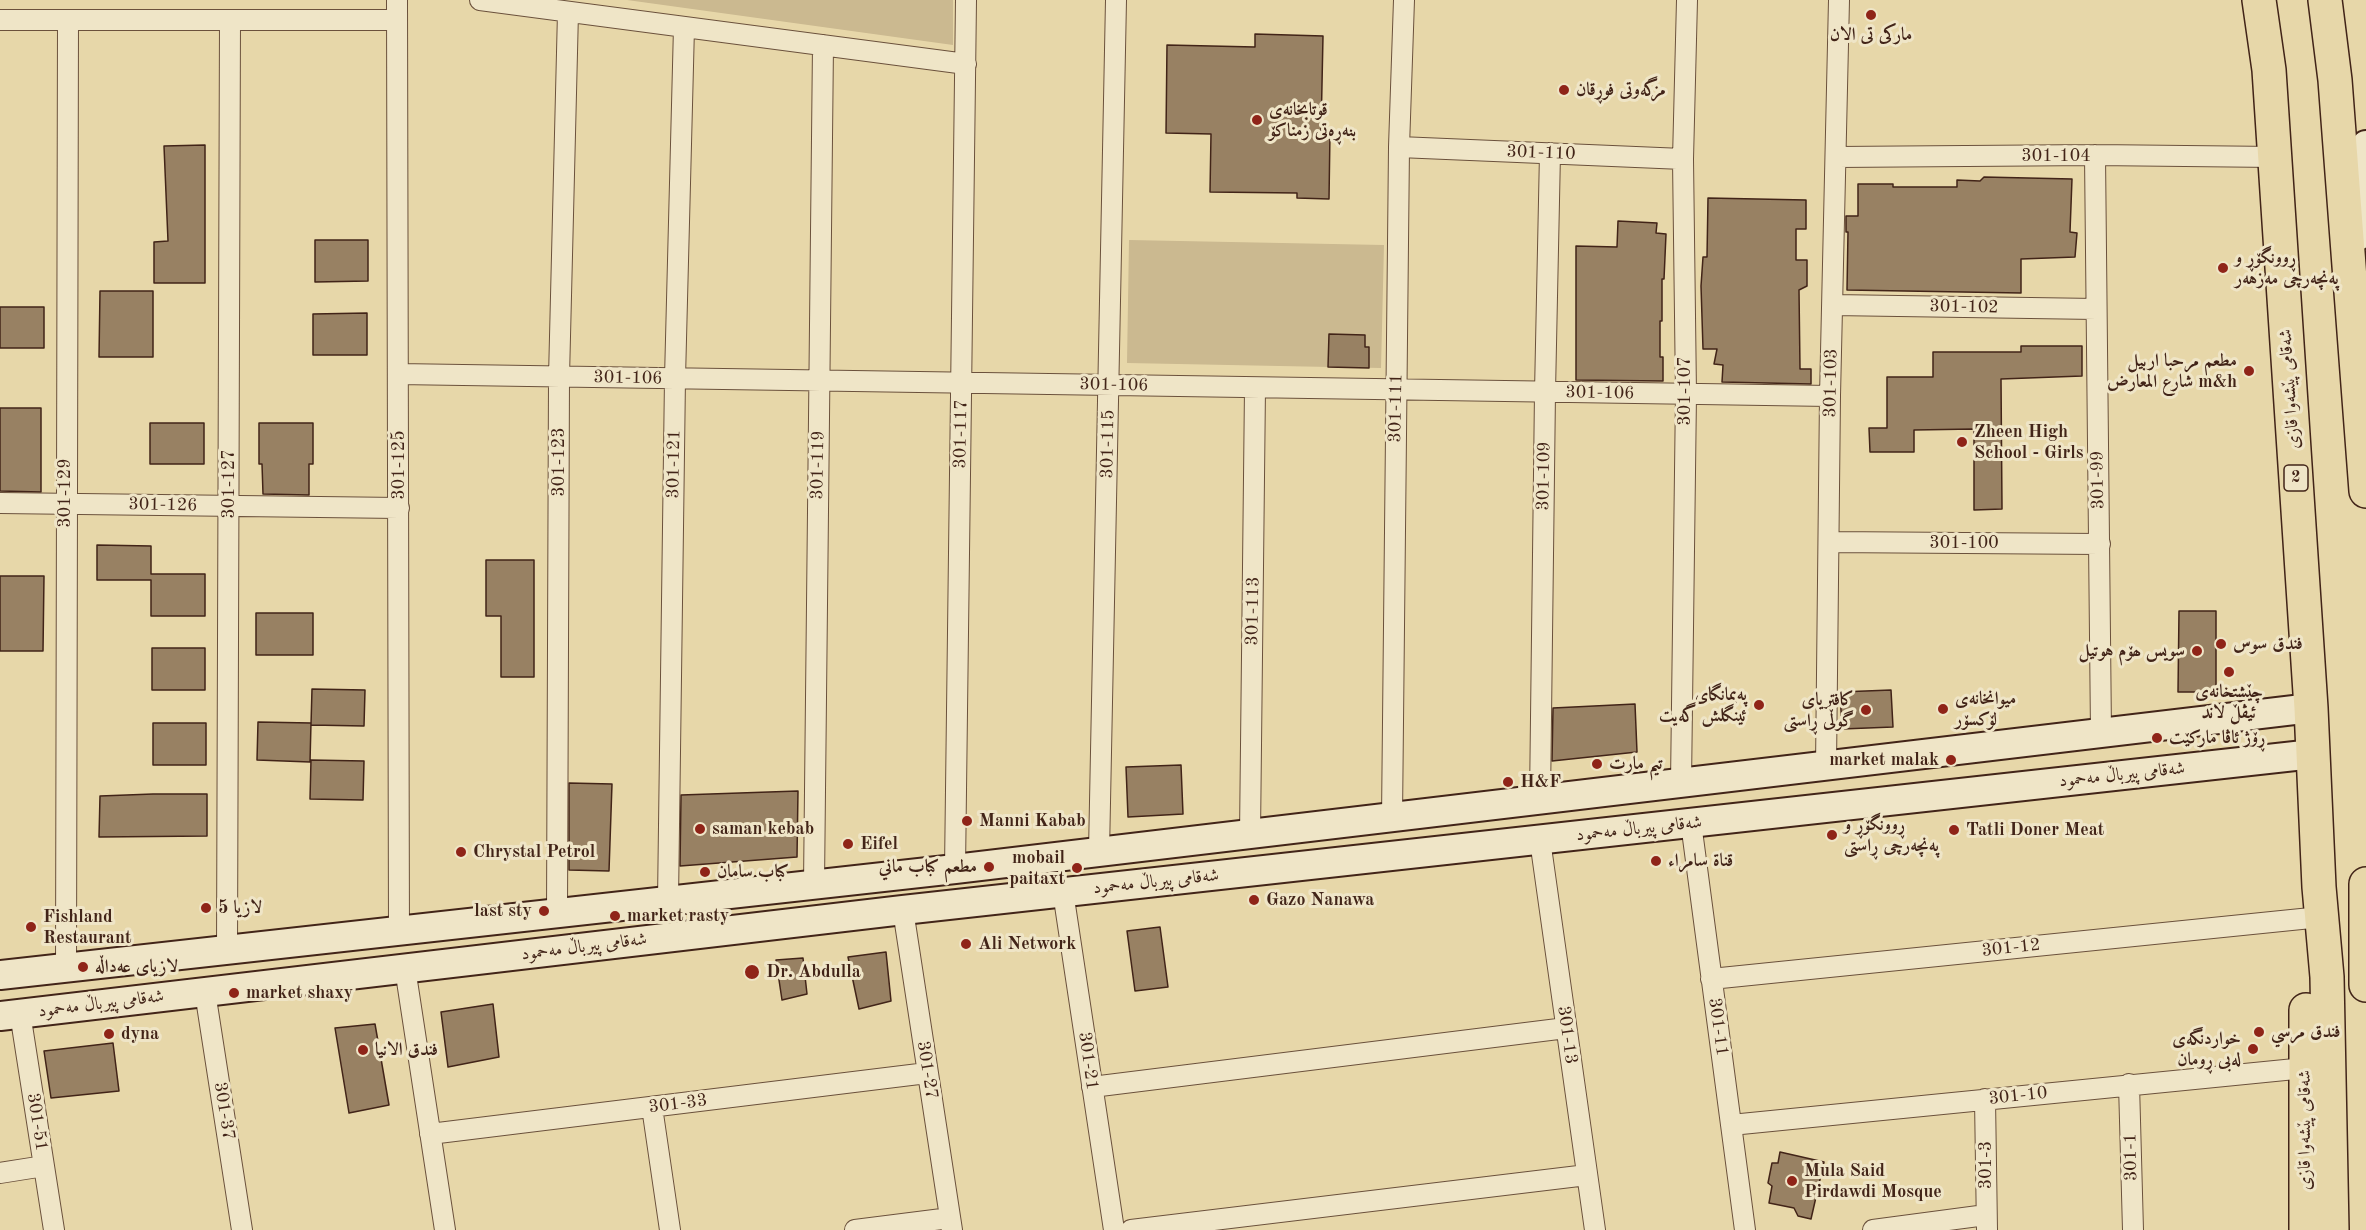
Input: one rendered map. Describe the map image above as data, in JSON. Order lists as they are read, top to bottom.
{
  "streets": {
    "highway": ["شەقامی پێشەوا قازی", "2"],
    "main road": ["شەقامی پیرباڵ مەحمود"],
    "street": [
      "301-110",
      "301-104",
      "301-102",
      "301-106",
      "301-103",
      "301-107",
      "301-111",
      "301-117",
      "301-115",
      "301-123",
      "301-121",
      "301-125",
      "301-119",
      "301-109",
      "301-99",
      "301-127",
      "301-129",
      "301-126",
      "301-100",
      "301-113",
      "301-12",
      "301-11",
      "301-13",
      "301-21",
      "301-27",
      "301-10",
      "301-33",
      "301-37",
      "301-51",
      "301-1",
      "301-3"
    ]
  },
  "crossings": [
    ["301-110", "301-107"],
    ["301-110", "301-111"],
    ["301-110", "301-109"],
    ["301-104", "301-103"],
    ["301-104", "شەقامی پێشەوا قازی"],
    ["301-104", "301-99"],
    ["301-102", "301-103"],
    ["301-102", "301-99"],
    ["301-106", "301-103"],
    ["301-106", "301-107"],
    ["301-106", "301-111"],
    ["301-106", "301-117"],
    ["301-106", "301-115"],
    ["301-106", "301-123"],
    ["301-106", "301-121"],
    ["301-106", "301-125"],
    ["301-106", "301-119"],
    ["301-106", "301-109"],
    ["301-106", "301-113"],
    ["301-103", "301-100"],
    ["301-103", "شەقامی پیرباڵ مەحمود"],
    ["شەقامی پێشەوا قازی", "شەقامی پیرباڵ مەحمود"],
    ["شەقامی پێشەوا قازی", "301-12"],
    ["شەقامی پێشەوا قازی", "301-10"],
    ["301-107", "شەقامی پیرباڵ مەحمود"],
    ["301-111", "شەقامی پیرباڵ مەحمود"],
    ["301-117", "شەقامی پیرباڵ مەحمود"],
    ["301-115", "شەقامی پیرباڵ مەحمود"],
    ["301-123", "شەقامی پیرباڵ مەحمود"],
    ["301-121", "شەقامی پیرباڵ مەحمود"],
    ["301-125", "301-126"],
    ["301-125", "شەقامی پیرباڵ مەحمود"],
    ["301-119", "شەقامی پیرباڵ مەحمود"],
    ["301-109", "شەقامی پیرباڵ مەحمود"],
    ["301-99", "301-100"],
    ["301-99", "شەقامی پیرباڵ مەحمود"],
    ["301-127", "301-126"],
    ["301-127", "شەقامی پیرباڵ مەحمود"],
    ["301-129", "301-126"],
    ["301-129", "شەقامی پیرباڵ مەحمود"],
    ["301-113", "شەقامی پیرباڵ مەحمود"],
    ["شەقامی پیرباڵ مەحمود", "301-11"],
    ["شەقامی پیرباڵ مەحمود", "301-13"],
    ["شەقامی پیرباڵ مەحمود", "301-21"],
    ["شەقامی پیرباڵ مەحمود", "301-27"],
    ["شەقامی پیرباڵ مەحمود", "301-37"],
    ["شەقامی پیرباڵ مەحمود", "301-51"],
    ["301-12", "301-11"],
    ["301-11", "301-10"],
    ["301-27", "301-33"],
    ["301-10", "301-1"],
    ["301-10", "301-3"]
  ],
  "places": [
    "مارکی تی الان",
    "مزگەوتی فوڕقان",
    "قوتابخانەی بنەڕەتی زمناکۆ",
    "ڕوونگۆڕ و پەنچەرچی مەزهەر",
    "مطعم مرحبا اربيل شارع المعارض m&h",
    "Zheen High School - Girls",
    "فندق سوس",
    "سویس ھۆم هوتيل",
    "چێشتخانەی ئیڤڵ لاند",
    "پەیمانگای ئینگلش گەیت",
    "میوانخانەی لۆکسۆر",
    "کافتریای گوڵی ڕاستی",
    "ڕۆژ ئاڤا مارکێت",
    "market malak",
    "تیم مارت",
    "H&F",
    "Manni Kabab",
    "saman kebab",
    "Tatli Doner Meat",
    "ڕوونگۆڕ و پەنچەرچی ڕاستی",
    "Eifel",
    "Chrystal Petrol",
    "قناة سامراء",
    "مطعم كباب ماني",
    "mobail paitaxt",
    "کباب سامان",
    "Gazo Nanawa",
    "لازیا 5",
    "last sty",
    "market rasty",
    "Fishland Restaurant",
    "Ali Network",
    "لازیای عەداڵە",
    "Dr. Abdulla",
    "market shaxy",
    "فندق مرسي",
    "dyna",
    "خواردنگەی لەبی ڕومان",
    "فندق الانيا",
    "Mula Said Pirdawdi Mosque"
  ]
}
